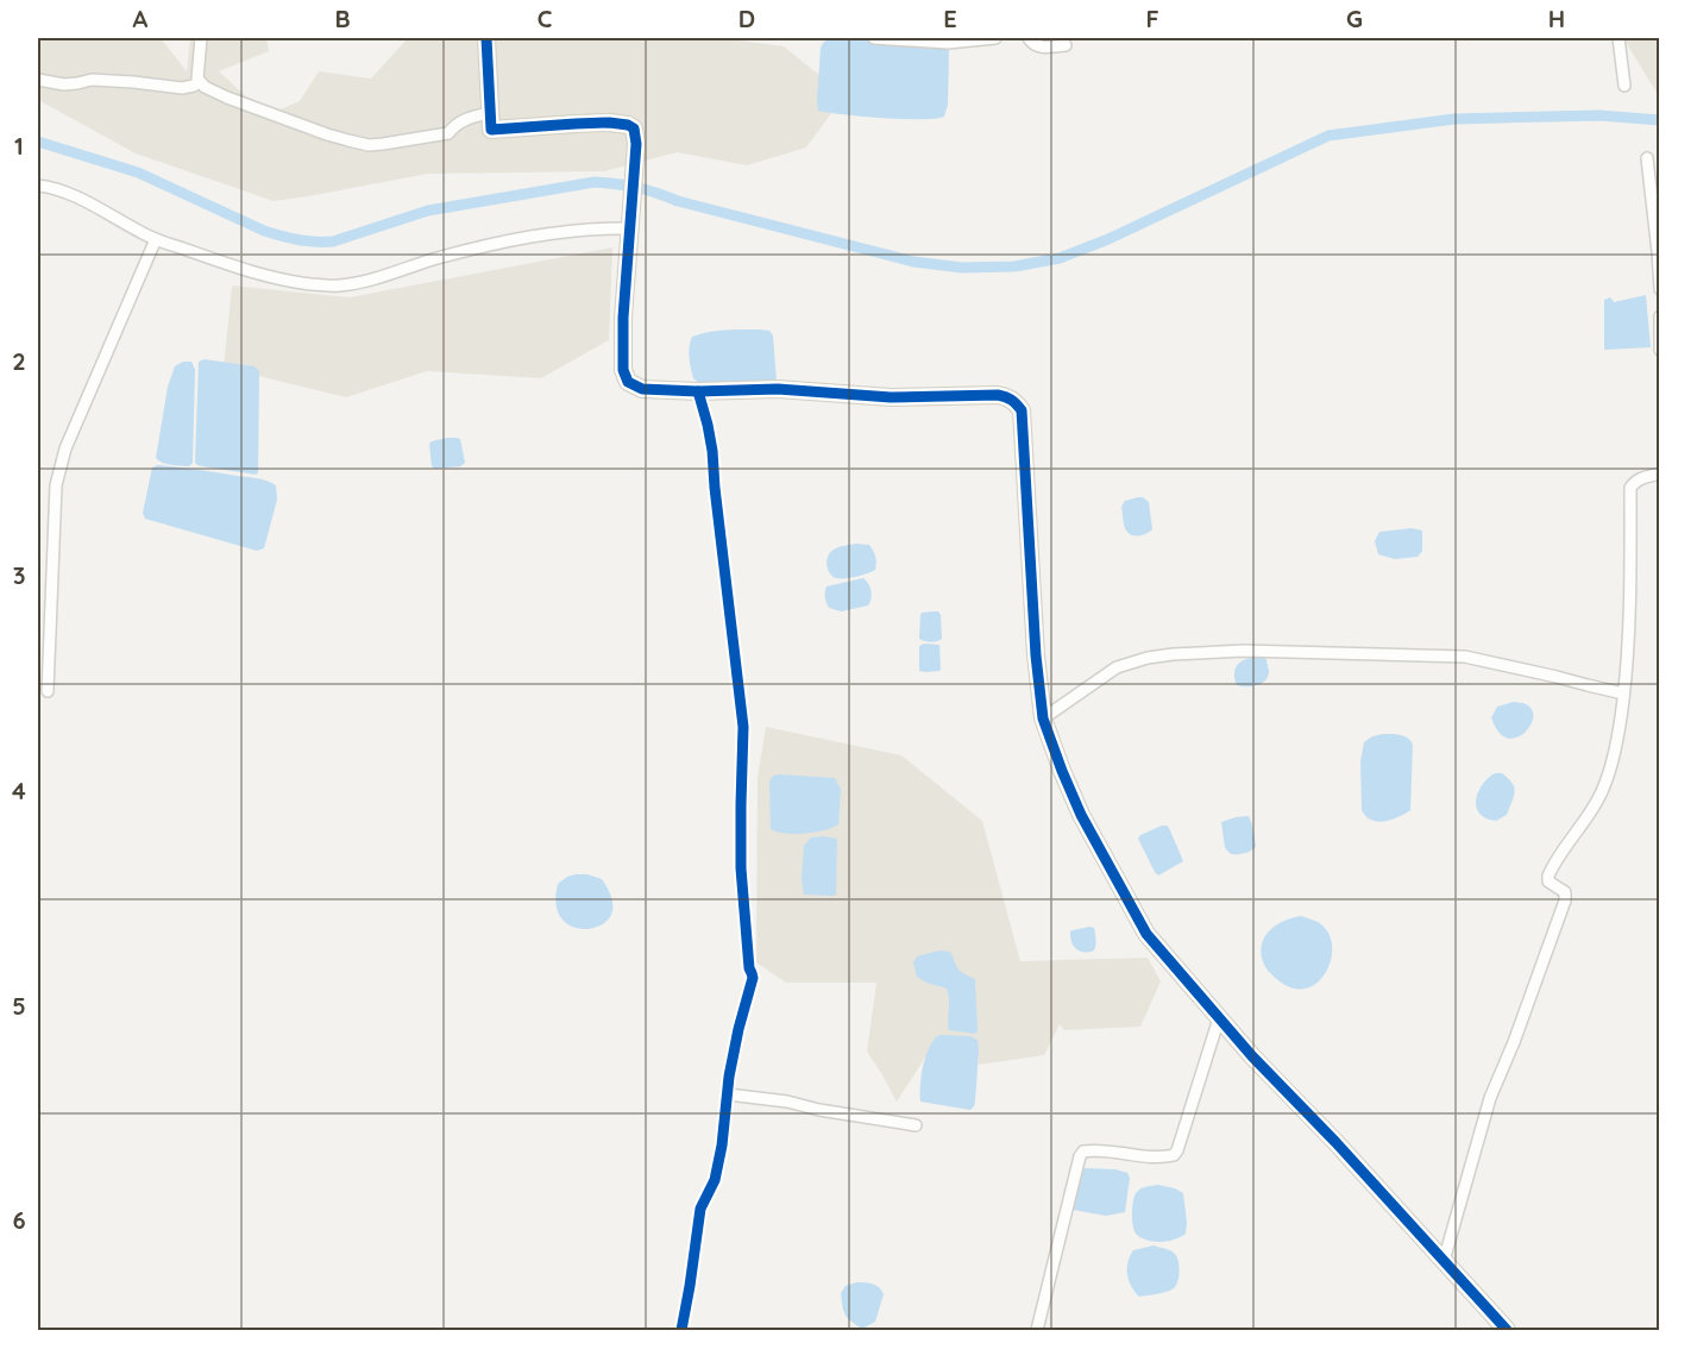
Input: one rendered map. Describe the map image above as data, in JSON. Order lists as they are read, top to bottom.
{
  "grid": {
    "columns": [
      "A",
      "B",
      "C",
      "D",
      "E",
      "F",
      "G",
      "H"
    ],
    "rows": [
      "1",
      "2",
      "3",
      "4",
      "5",
      "6"
    ]
  }
}
